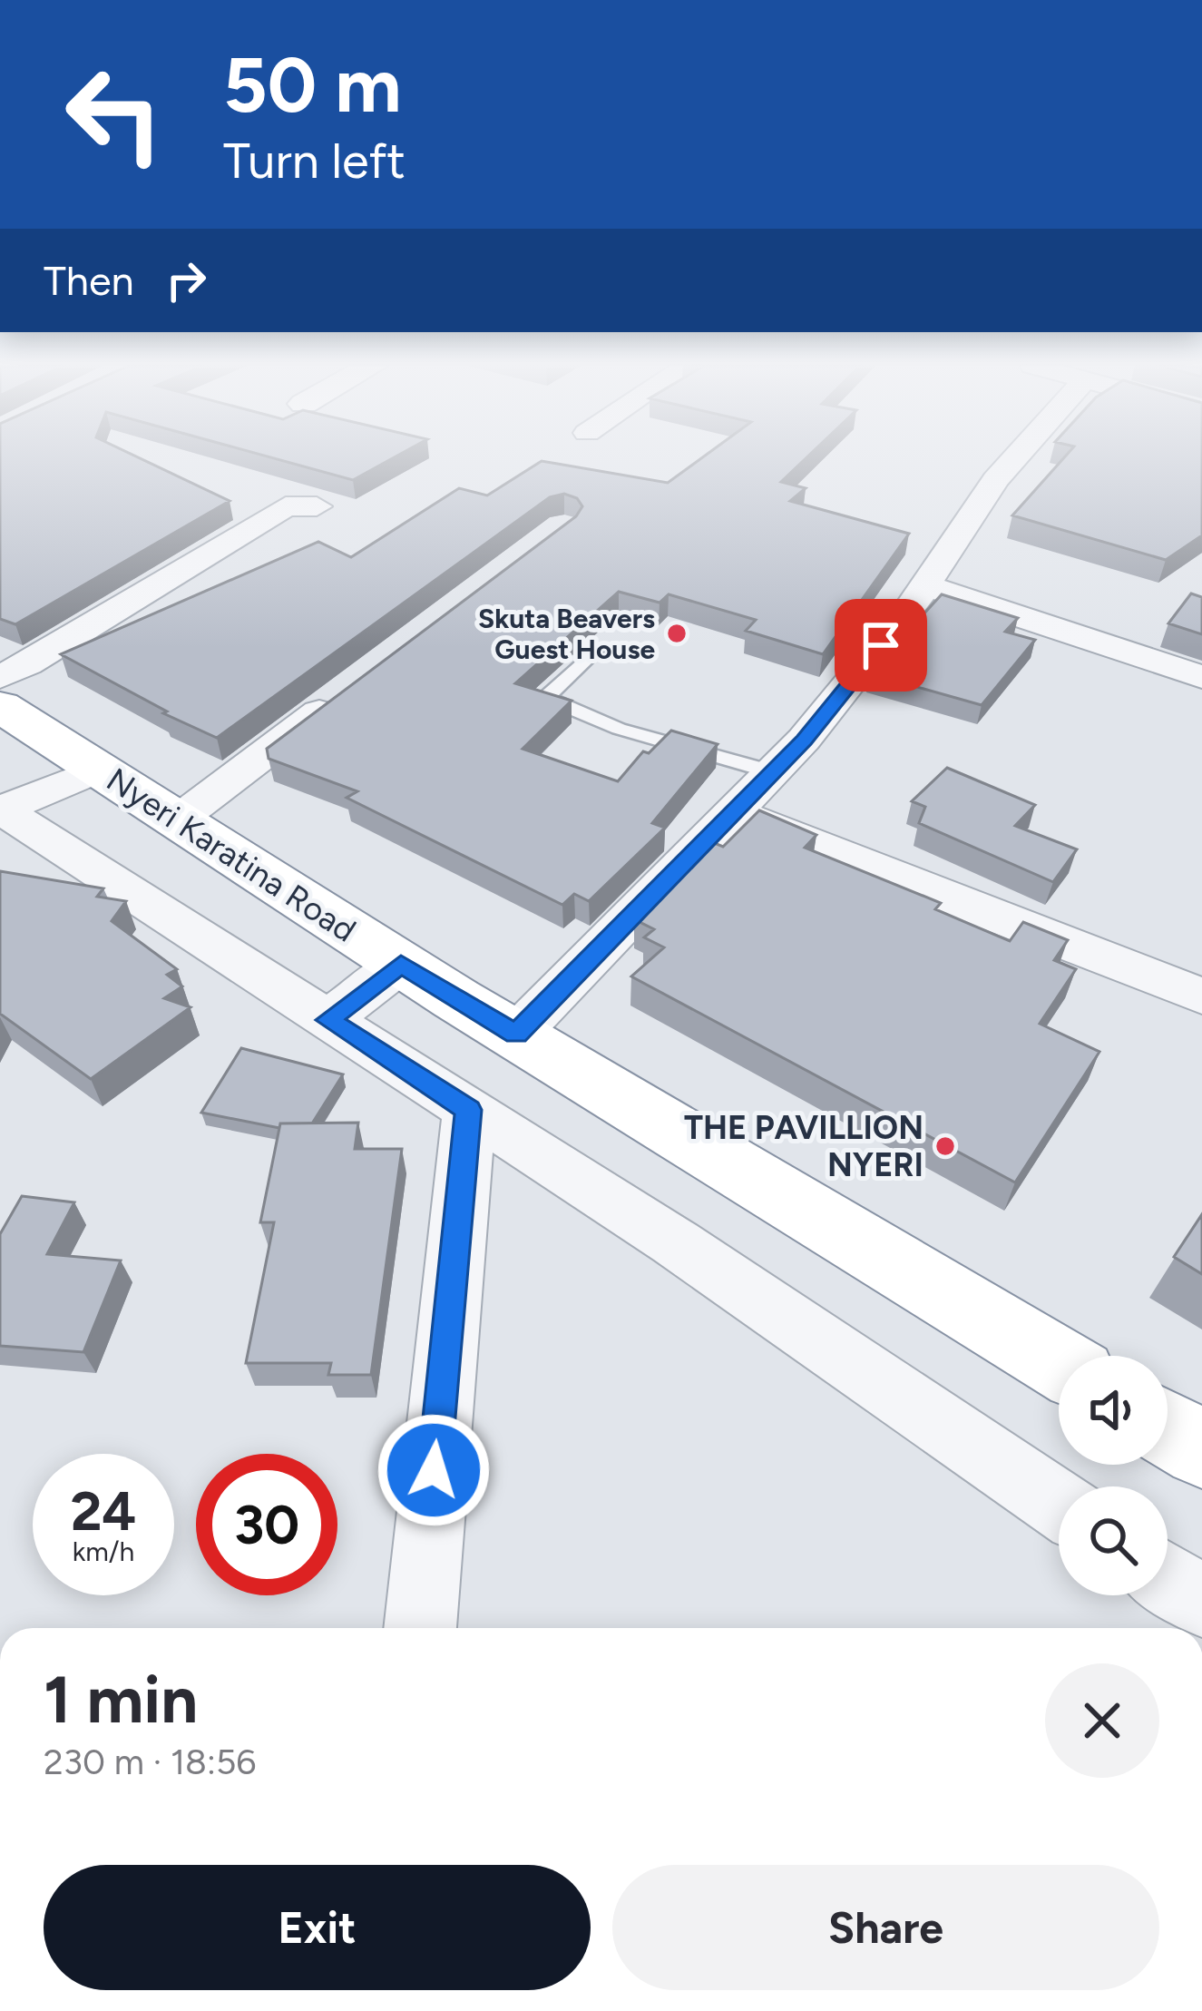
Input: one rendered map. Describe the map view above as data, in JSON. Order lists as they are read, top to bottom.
{
  "streets": {
    "main road": ["Nyeri Karatina Road"]
  },
  "places": ["Skuta Beavers Guest House", "THE PAVILLION NYERI"],
  "page": {
    "turn": ["50 m", "Turn left"],
    "then": "Then",
    "speed": "24 km/h",
    "limit": "30",
    "heading": ["1 min", "230 m · 18:56"],
    "buttons": ["Exit", "Share"]
  }
}
